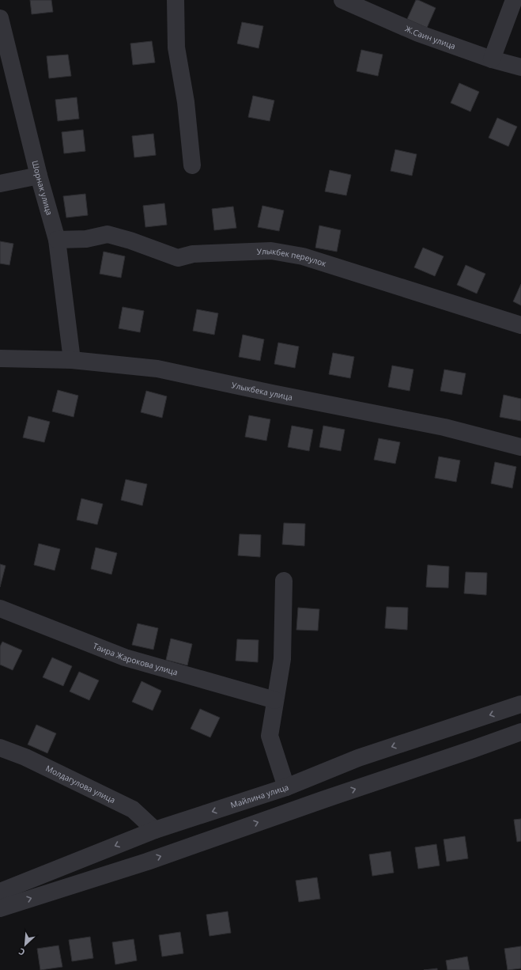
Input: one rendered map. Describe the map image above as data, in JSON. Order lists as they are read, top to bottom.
{
  "streets": {
    "street": [
      "Ж.Саин улица",
      "Шорнак улица",
      "Улыкбек переулок",
      "Улыкбека улица",
      "Таира Жарокова улица",
      "Молдагулова улица",
      "Майлина улица"
    ]
  },
  "crossings": [
    ["Шорнак улица", "Улыкбек переулок"],
    ["Шорнак улица", "Улыкбека улица"],
    ["Молдагулова улица", "Майлина улица"]
  ],
  "north": "bottom left"
}
